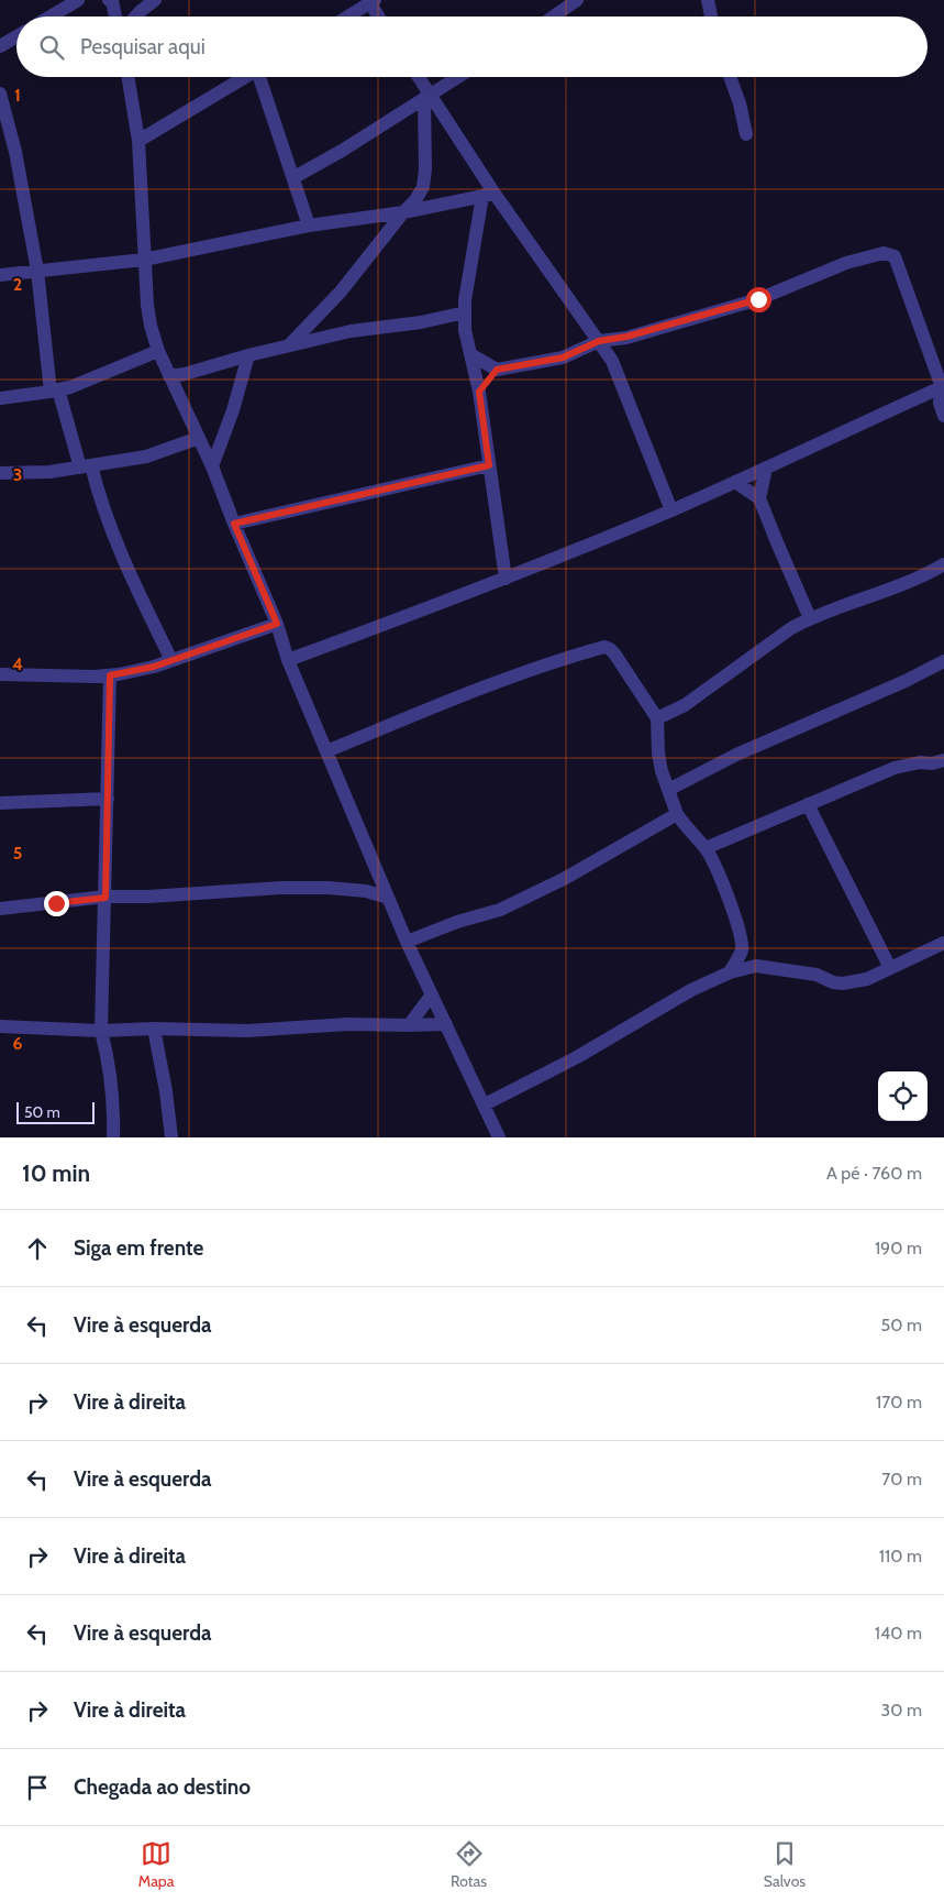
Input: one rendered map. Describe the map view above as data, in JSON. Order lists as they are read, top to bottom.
{
  "scale_bar": "50 m",
  "page": {
    "search": "Pesquisar aqui",
    "scale": "50 m",
    "heading": ["10 min", "A pé · 760 m"],
    "list": [
      ["Siga em frente", "190 m"],
      ["Vire à esquerda", "50 m"],
      ["Vire à direita", "170 m"],
      ["Vire à esquerda", "70 m"],
      ["Vire à direita", "110 m"],
      ["Vire à esquerda", "140 m"],
      ["Vire à direita", "30 m"],
      "Chegada ao destino"
    ],
    "nav": ["Mapa", "Rotas", "Salvos"]
  },
  "grid": {
    "rows": [
      "1",
      "2",
      "3",
      "4",
      "5",
      "6"
    ]
  }
}
